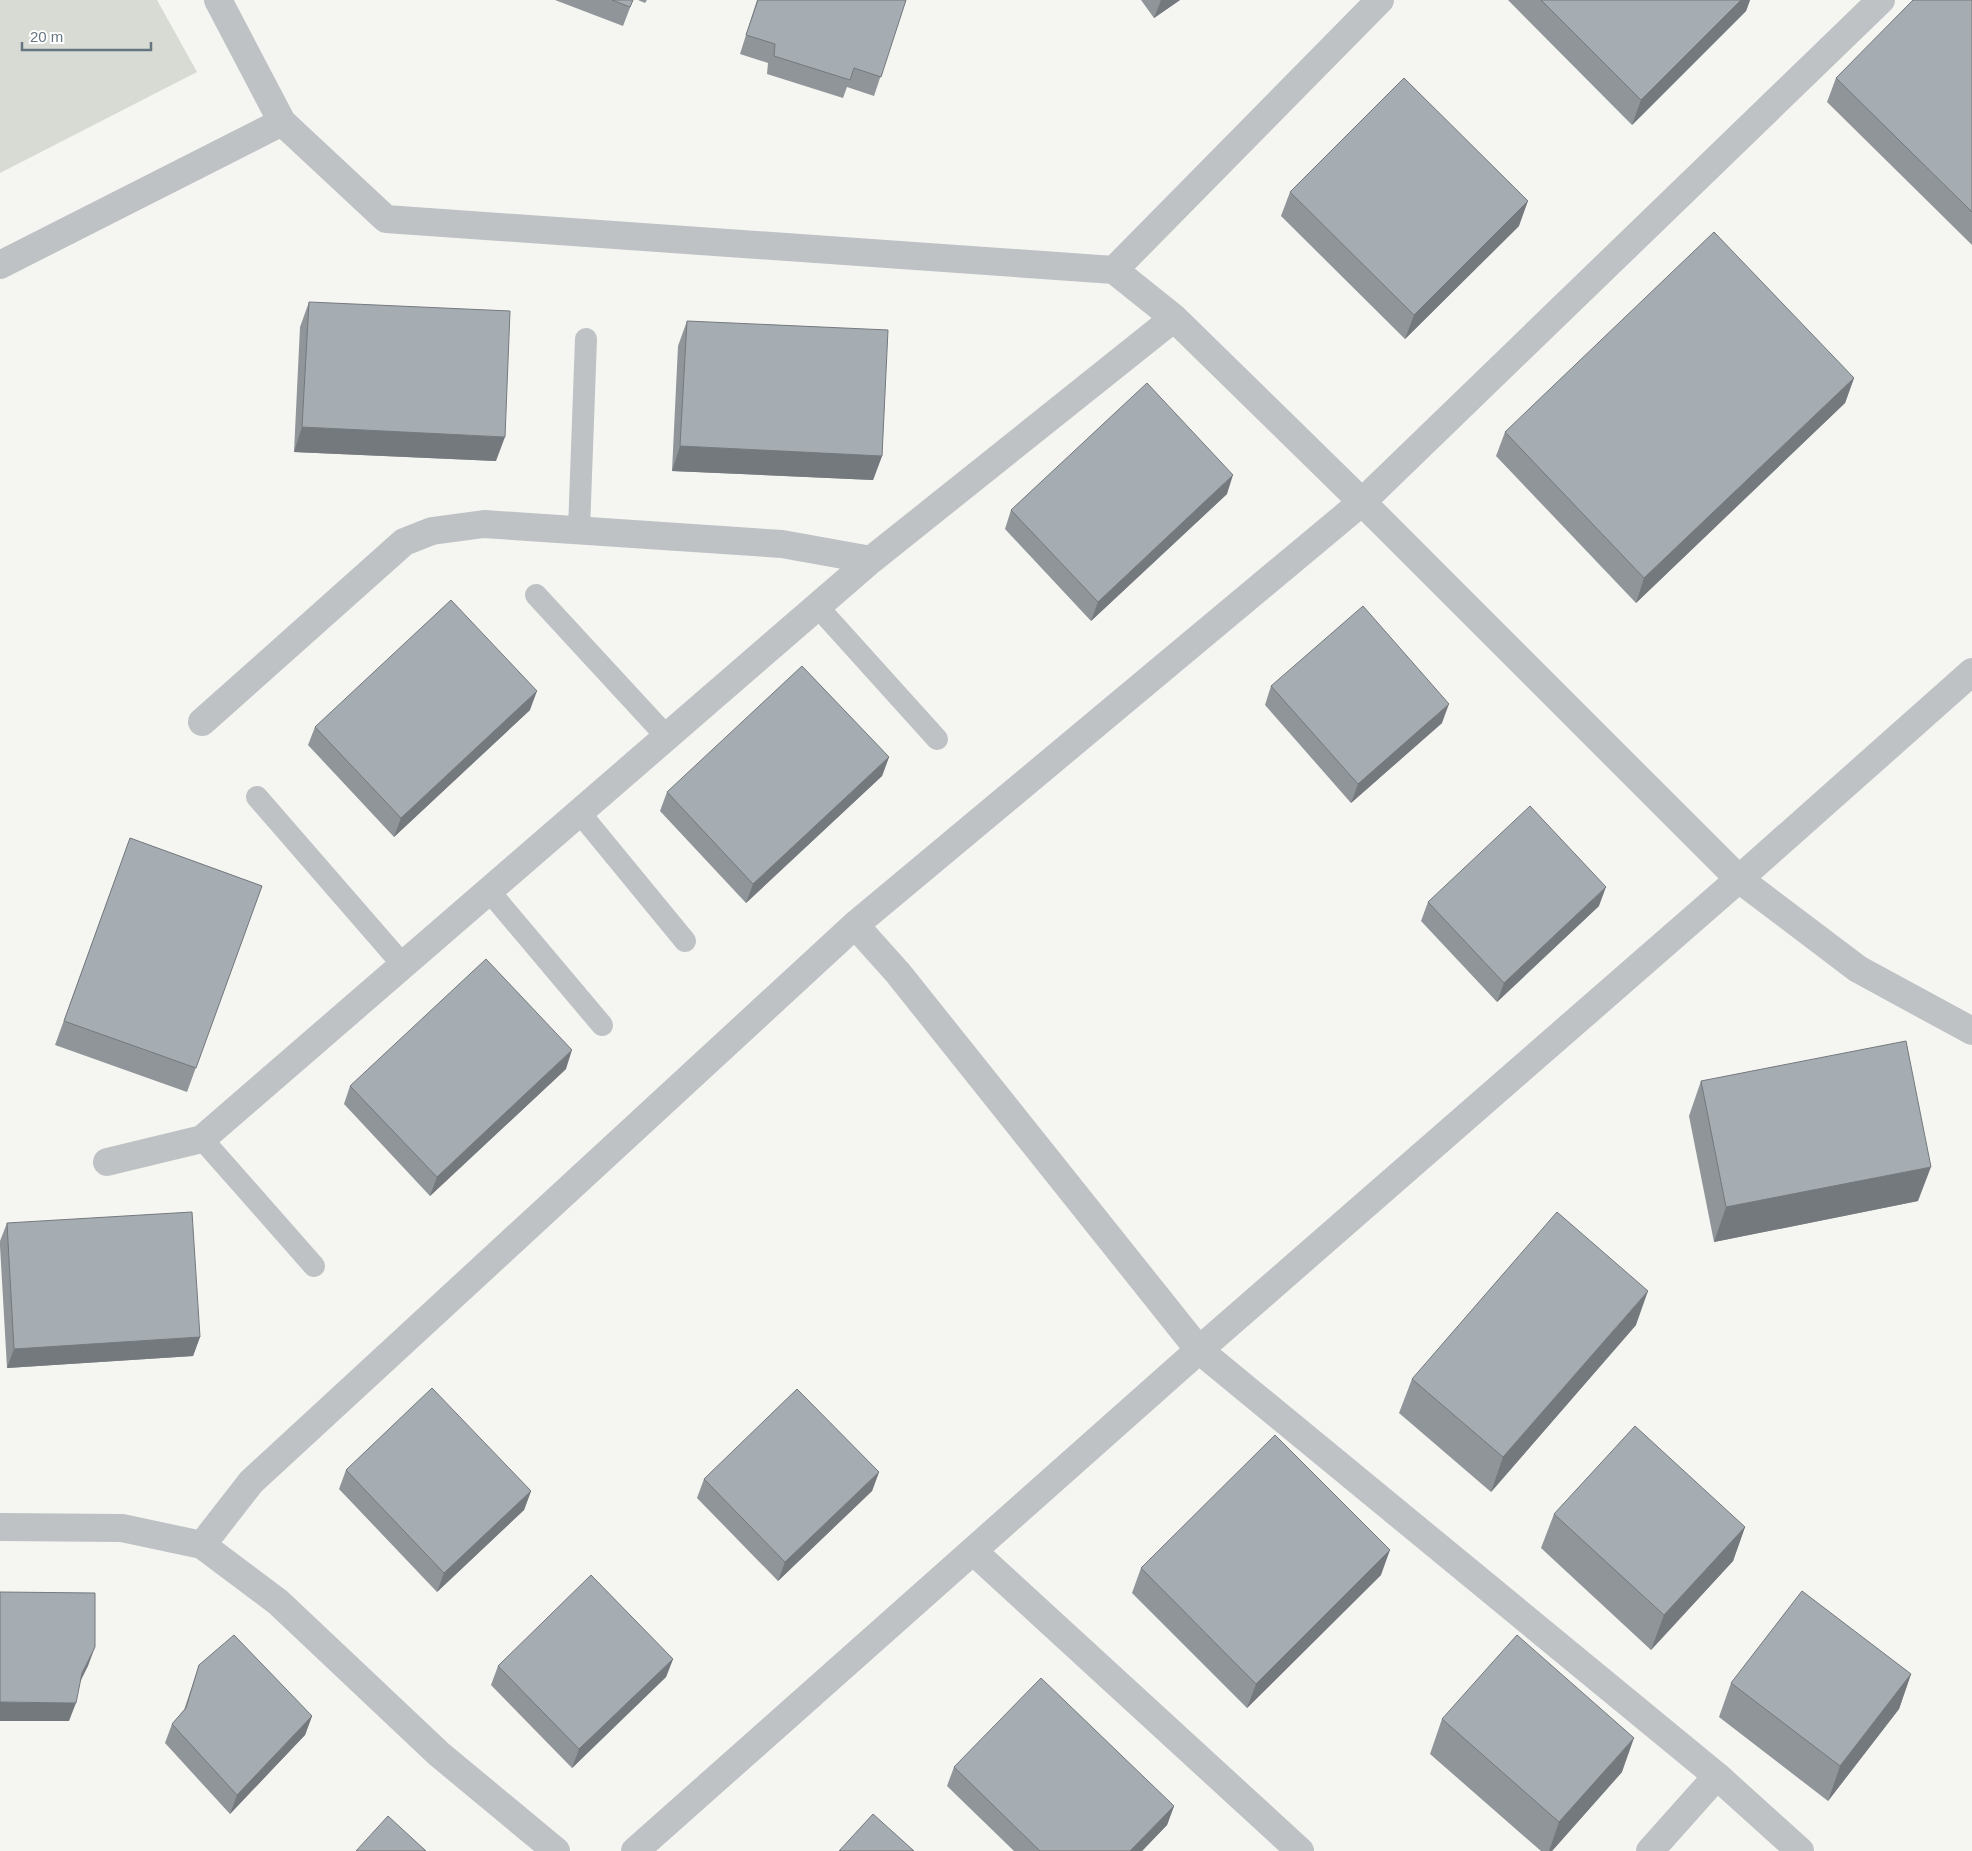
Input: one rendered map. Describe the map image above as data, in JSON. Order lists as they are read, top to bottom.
{
  "scale_bar": "20 m"
}
